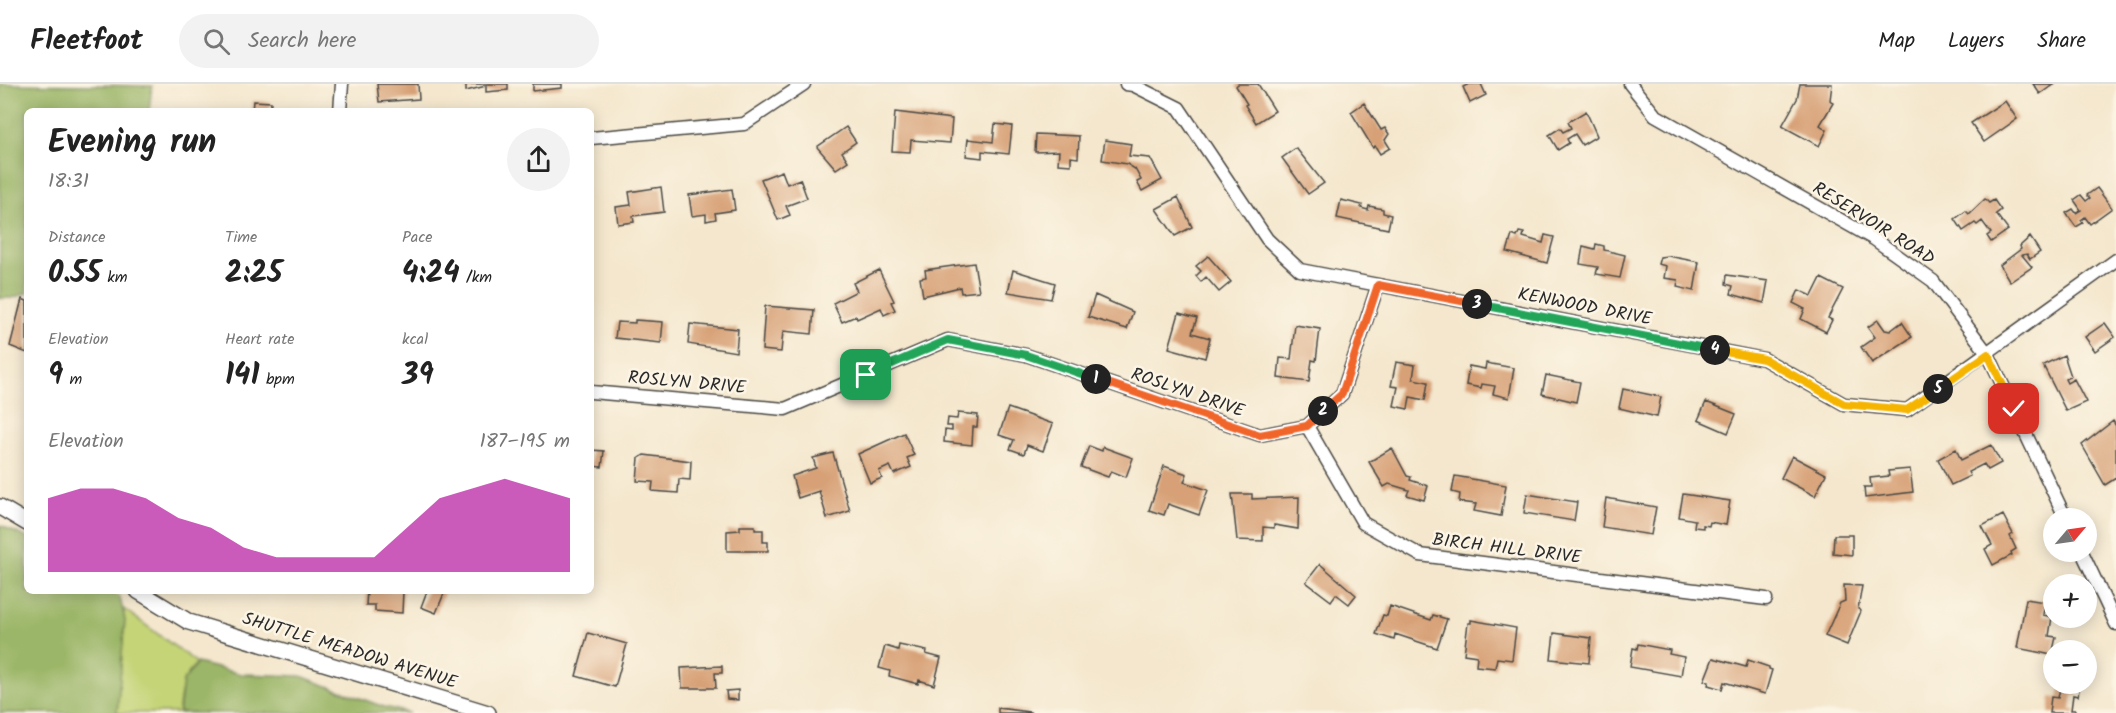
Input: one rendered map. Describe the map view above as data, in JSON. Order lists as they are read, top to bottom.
{
  "streets": {
    "street": [
      "RESERVOIR ROAD",
      "KENWOOD DRIVE",
      "ROSLYN DRIVE",
      "BIRCH HILL DRIVE",
      "SHUTTLE MEADOW AVENUE"
    ]
  },
  "crossings": [
    ["RESERVOIR ROAD", "KENWOOD DRIVE"],
    ["ROSLYN DRIVE", "BIRCH HILL DRIVE"]
  ],
  "north": "top right",
  "page": {
    "header": "Fleetfoot",
    "search": "Search here",
    "nav": ["Map", "Layers", "Share"],
    "heading": ["Evening run", "18:31"],
    "stats": [
      ["Distance", "0.55 km"],
      ["Time", "2:25"],
      ["Pace", "4:24 /km"],
      ["Elevation", "9 m"],
      ["Heart rate", "141 bpm"],
      ["kcal", "39"]
    ],
    "pins": [
      "3",
      "4",
      "1",
      "5",
      "2"
    ],
    "chart": ["Elevation", "187–195 m"],
    "map_buttons": ["+", "−"]
  }
}
